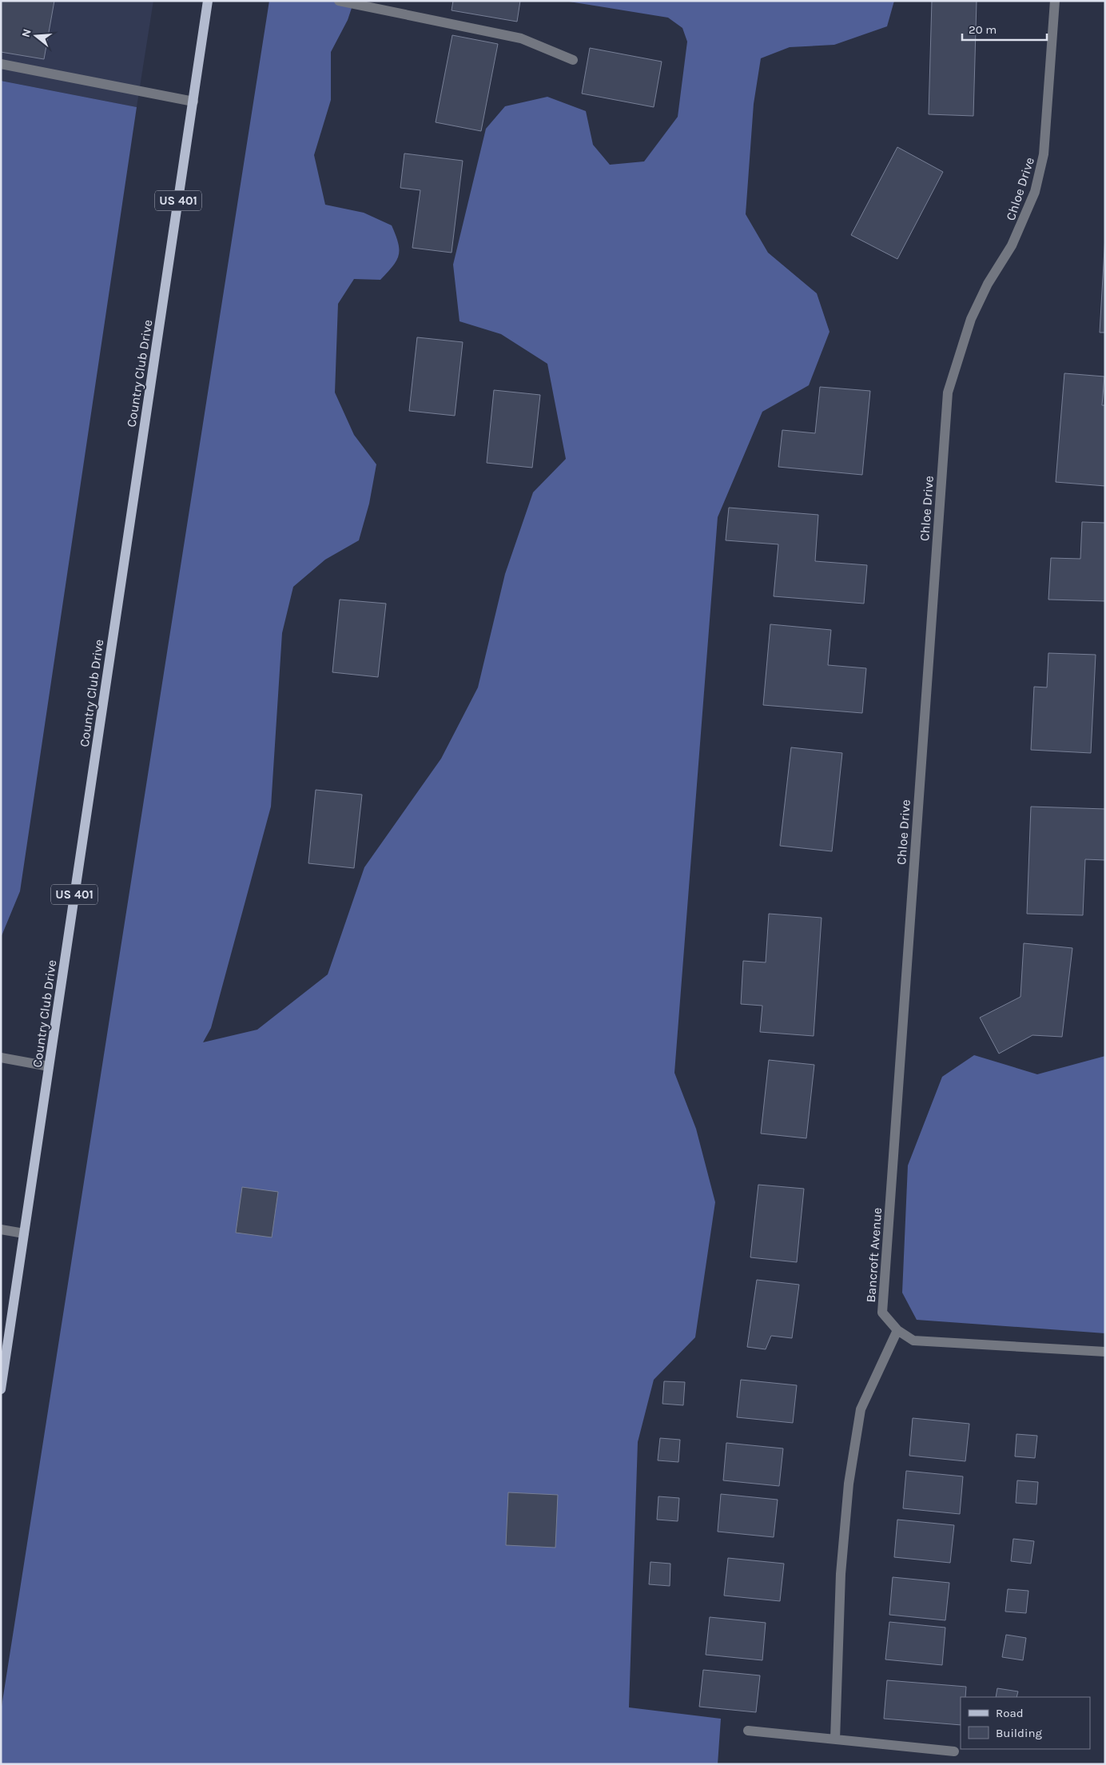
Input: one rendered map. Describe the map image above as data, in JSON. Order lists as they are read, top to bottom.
{
  "streets": {
    "main road": ["US 401", "Country Club Drive"],
    "street": ["Chloe Drive", "Bancroft Avenue"]
  },
  "crossings": [
    ["Chloe Drive", "Bancroft Avenue"]
  ],
  "legend": ["Road", "Building"],
  "scale_bar": "20 m",
  "north": "left"
}
